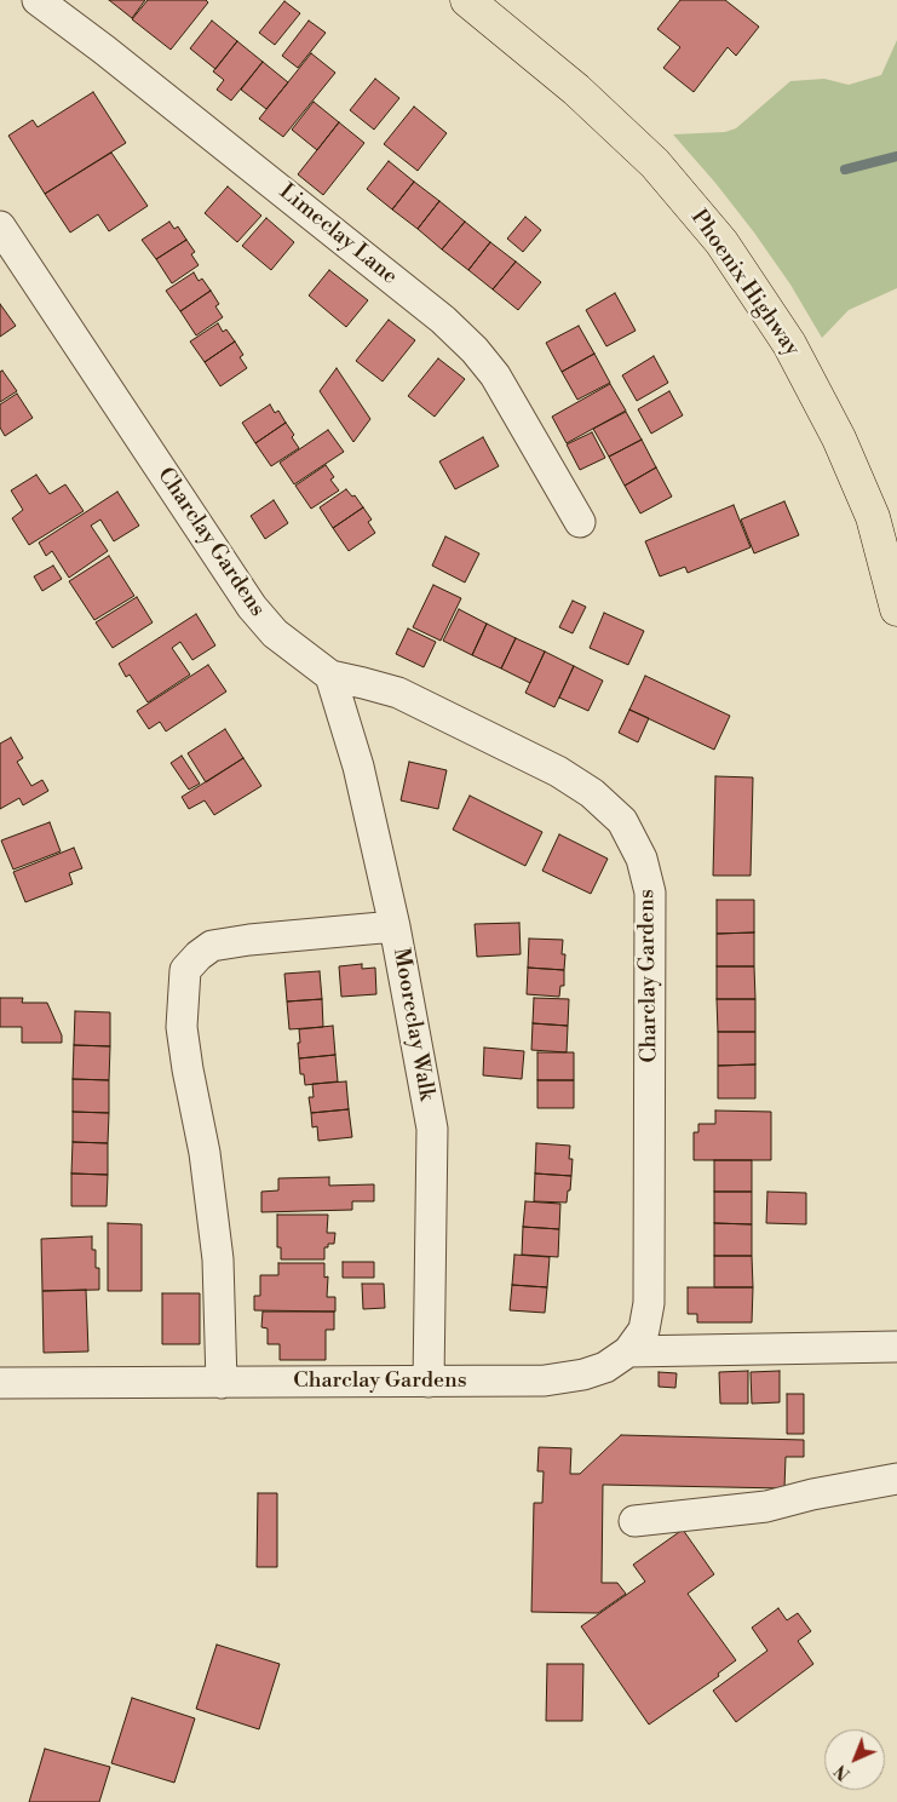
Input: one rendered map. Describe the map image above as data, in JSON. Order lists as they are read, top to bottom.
{
  "streets": {
    "main road": ["Phoenix Highway"],
    "street": ["Limeclay Lane", "Charclay Gardens", "Mooreclay Walk"]
  },
  "crossings": [
    ["Charclay Gardens", "Mooreclay Walk"]
  ],
  "north": "bottom left"
}
